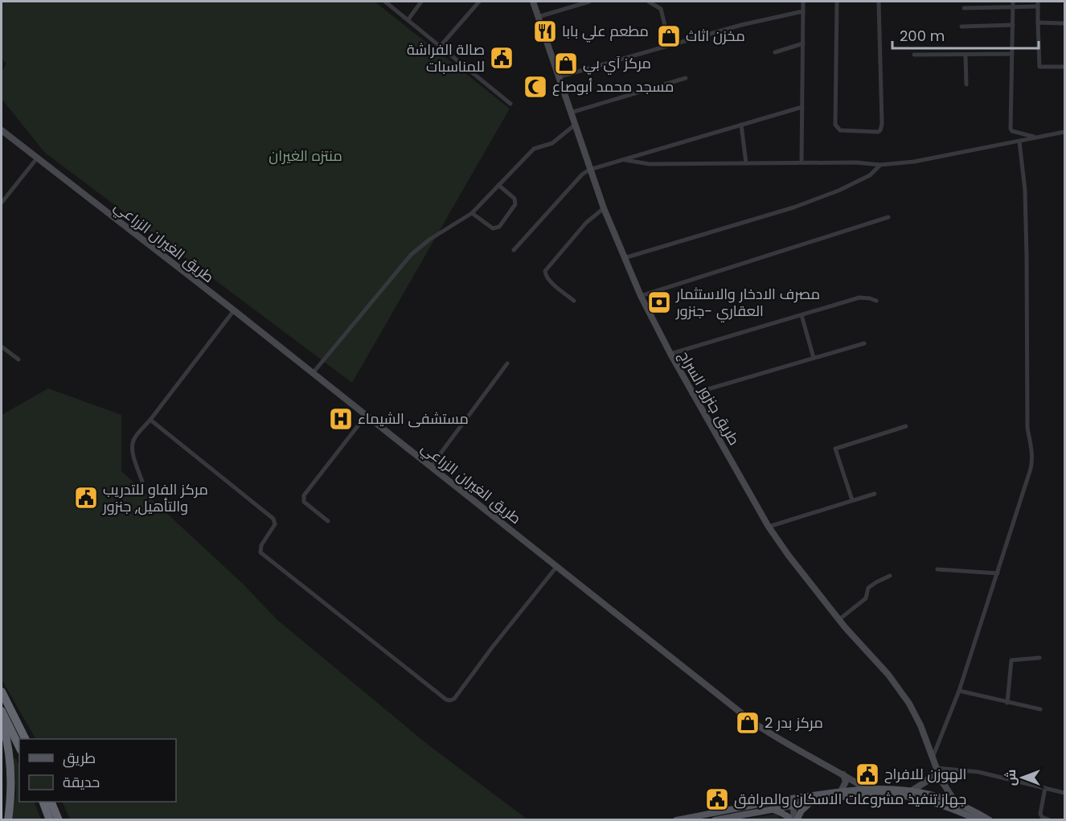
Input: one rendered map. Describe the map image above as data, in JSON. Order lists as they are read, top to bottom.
{
  "streets": {
    "street": ["طريق الغيران الزراعي", "طريق جنزور السراج"]
  },
  "parks": ["منتزه الغيران"],
  "places": {
    "restaurant": ["مطعم علي بابا"],
    "shop": ["مخزن اثاث", "مركز اَي بي", "مركز بدر 2"],
    "public building": [
      "صالة الفراشة للمناسبات",
      "مركز الفاو للتدريب والتأهيل, جنزور",
      "الهوزن للافراح",
      "جهاز تنفيذ مشروعات الاسكان والمرافق"
    ],
    "mosque": ["مسجد محمد أبوصاع"],
    "bank": ["مصرف الادخار والاستثمار العقاري -جنزور"],
    "hospital": ["مستشفى الشيماء"]
  },
  "legend": ["طريق", "حديقة"],
  "scale_bar": "200 m",
  "north": "left"
}
